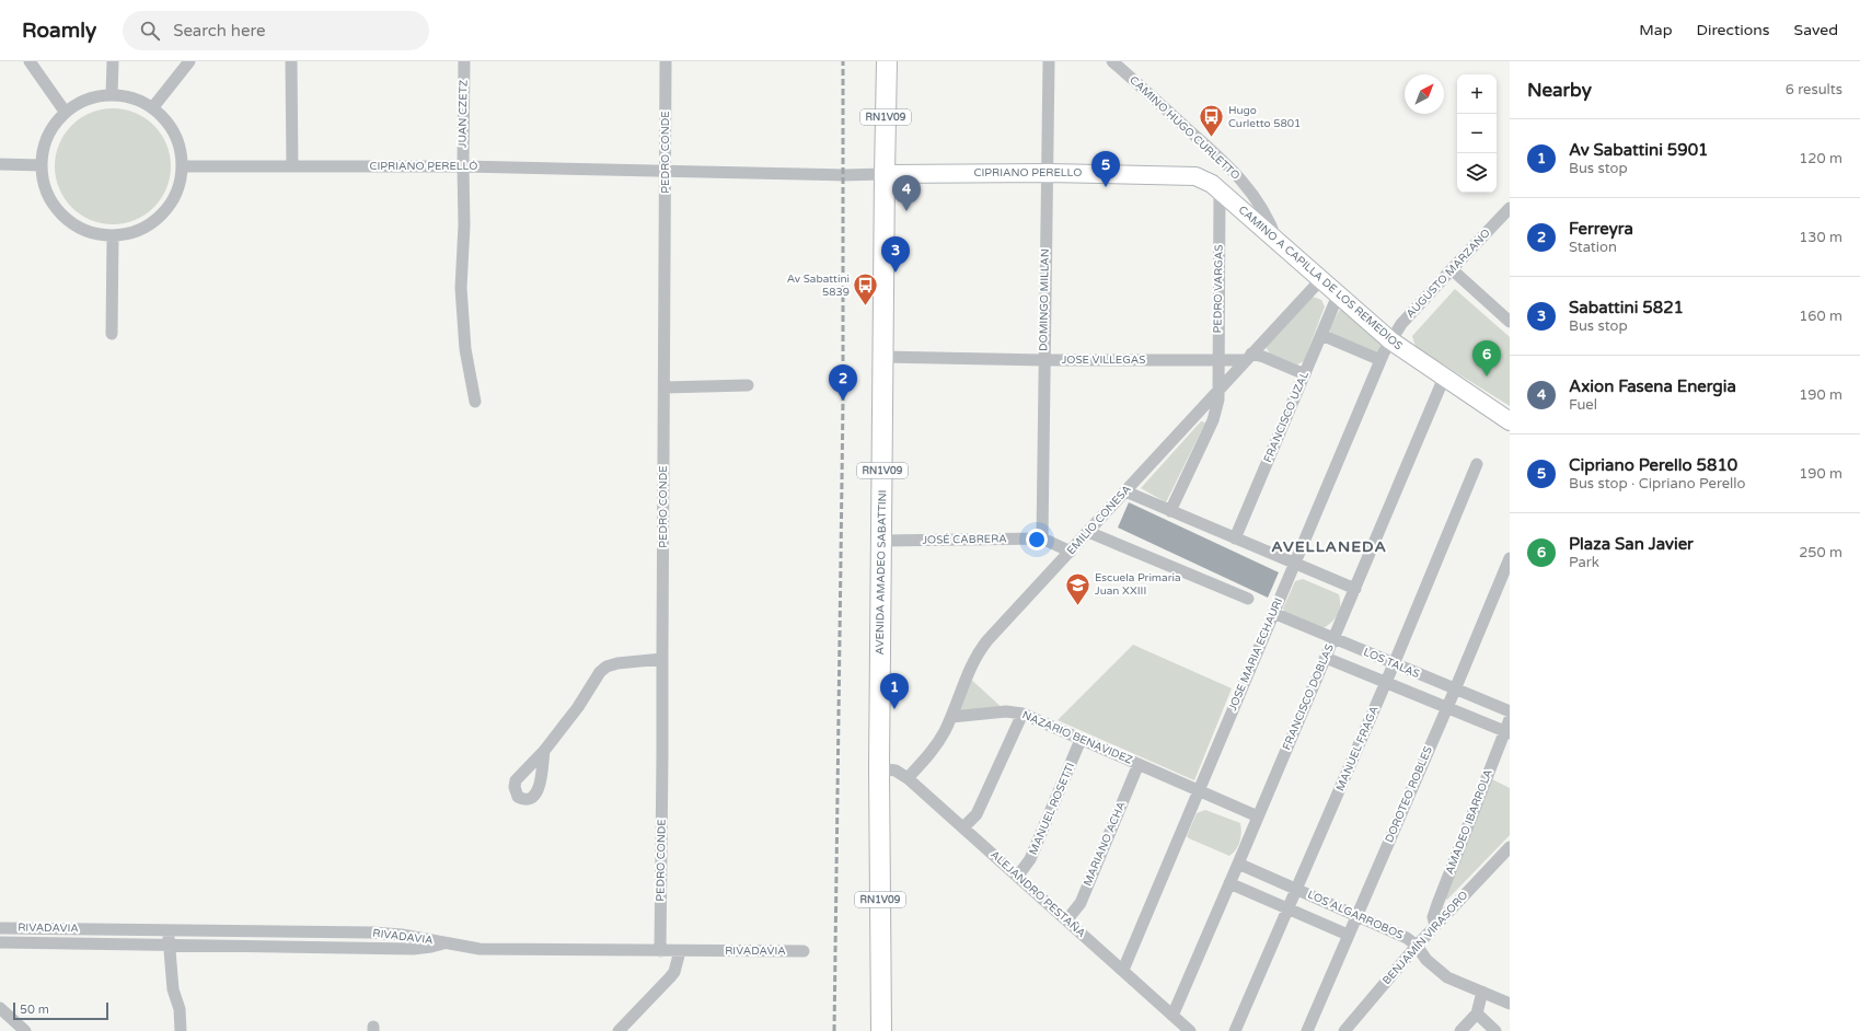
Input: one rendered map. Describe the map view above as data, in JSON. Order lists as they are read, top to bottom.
{
  "streets": {
    "main road": [
      "RN1V09",
      "CIPRIANO PERELLO",
      "CAMINO A CAPILLA DE LOS REMEDIOS",
      "AVENIDA AMADEO SABATTINI"
    ],
    "street": [
      "JUAN CZETZ",
      "CAMINO HUGO CURLETTO",
      "PEDRO CONDE",
      "CIPRIANO PERELLÓ",
      "AUGUSTO MARZANO",
      "PEDRO VARGAS",
      "DOMINGO MILLAN",
      "JOSE VILLEGAS",
      "FRANCISCO UZAL",
      "EMILIO CONESA",
      "JOSÉ CABRERA",
      "JOSE MARIA ECHAURI",
      "LOS TALAS",
      "FRANCISCO DOBLAS",
      "NAZARIO BENAVIDEZ",
      "MANUEL FRAGA",
      "DOROTEO ROBLES",
      "MANUEL ROSETTI",
      "AMADEO IBARROLA",
      "MARIANO ACHA",
      "ALEJANDRO PESTAÑA",
      "LOS ALGARROBOS",
      "RIVADAVIA",
      "BENJAMÍN VIRASORO"
    ]
  },
  "crossings": [
    ["JUAN CZETZ", "CIPRIANO PERELLÓ"],
    ["CAMINO HUGO CURLETTO", "CAMINO A CAPILLA DE LOS REMEDIOS"],
    ["PEDRO CONDE", "CIPRIANO PERELLÓ"],
    ["PEDRO CONDE", "RIVADAVIA"],
    ["CIPRIANO PERELLÓ", "CIPRIANO PERELLO"],
    ["CIPRIANO PERELLÓ", "AVENIDA AMADEO SABATTINI"],
    ["CIPRIANO PERELLO", "CAMINO A CAPILLA DE LOS REMEDIOS"],
    ["CIPRIANO PERELLO", "PEDRO VARGAS"],
    ["CIPRIANO PERELLO", "DOMINGO MILLAN"],
    ["CIPRIANO PERELLO", "AVENIDA AMADEO SABATTINI"],
    ["AUGUSTO MARZANO", "CAMINO A CAPILLA DE LOS REMEDIOS"],
    ["AUGUSTO MARZANO", "JOSE MARIA ECHAURI"],
    ["CAMINO A CAPILLA DE LOS REMEDIOS", "PEDRO VARGAS"],
    ["CAMINO A CAPILLA DE LOS REMEDIOS", "FRANCISCO UZAL"],
    ["CAMINO A CAPILLA DE LOS REMEDIOS", "EMILIO CONESA"],
    ["CAMINO A CAPILLA DE LOS REMEDIOS", "JOSE MARIA ECHAURI"],
    ["CAMINO A CAPILLA DE LOS REMEDIOS", "FRANCISCO DOBLAS"],
    ["PEDRO VARGAS", "JOSE VILLEGAS"],
    ["PEDRO VARGAS", "EMILIO CONESA"],
    ["DOMINGO MILLAN", "JOSE VILLEGAS"],
    ["DOMINGO MILLAN", "JOSÉ CABRERA"],
    ["JOSE VILLEGAS", "FRANCISCO UZAL"],
    ["JOSE VILLEGAS", "EMILIO CONESA"],
    ["JOSE VILLEGAS", "AVENIDA AMADEO SABATTINI"],
    ["EMILIO CONESA", "JOSÉ CABRERA"],
    ["EMILIO CONESA", "NAZARIO BENAVIDEZ"],
    ["EMILIO CONESA", "ALEJANDRO PESTAÑA"],
    ["JOSÉ CABRERA", "AVENIDA AMADEO SABATTINI"],
    ["AVENIDA AMADEO SABATTINI", "ALEJANDRO PESTAÑA"],
    ["JOSE MARIA ECHAURI", "LOS TALAS"],
    ["JOSE MARIA ECHAURI", "NAZARIO BENAVIDEZ"],
    ["JOSE MARIA ECHAURI", "ALEJANDRO PESTAÑA"],
    ["LOS TALAS", "FRANCISCO DOBLAS"],
    ["LOS TALAS", "MANUEL FRAGA"],
    ["LOS TALAS", "DOROTEO ROBLES"],
    ["FRANCISCO DOBLAS", "ALEJANDRO PESTAÑA"],
    ["FRANCISCO DOBLAS", "LOS ALGARROBOS"],
    ["NAZARIO BENAVIDEZ", "MANUEL ROSETTI"],
    ["NAZARIO BENAVIDEZ", "MARIANO ACHA"],
    ["MANUEL FRAGA", "LOS ALGARROBOS"],
    ["DOROTEO ROBLES", "LOS ALGARROBOS"],
    ["MANUEL ROSETTI", "ALEJANDRO PESTAÑA"],
    ["AMADEO IBARROLA", "BENJAMÍN VIRASORO"],
    ["MARIANO ACHA", "ALEJANDRO PESTAÑA"],
    ["LOS ALGARROBOS", "BENJAMÍN VIRASORO"]
  ],
  "districts": ["AVELLANEDA"],
  "places": {
    "bus stop": ["Hugo Curletto 5801", "Av Sabattini 5839"],
    "school or university": ["Escuela Primaria Juan XXIII"]
  },
  "scale_bar": "50 m",
  "north": "top right",
  "page": {
    "header": "Roamly",
    "search": "Search here",
    "nav": ["Map", "Directions", "Saved"],
    "heading": ["Nearby", "6 results"],
    "map_buttons": ["+", "−"],
    "list": [
      {
        "mark": "1",
        "name": "Av Sabattini 5901",
        "note": "Bus stop",
        "value": "120 m"
      },
      {
        "mark": "2",
        "name": "Ferreyra",
        "note": "Station",
        "value": "130 m"
      },
      {
        "mark": "3",
        "name": "Sabattini 5821",
        "note": "Bus stop",
        "value": "160 m"
      },
      {
        "mark": "4",
        "name": "Axion Fasena Energia",
        "note": "Fuel",
        "value": "190 m"
      },
      {
        "mark": "5",
        "name": "Cipriano Perello 5810",
        "note": "Bus stop · Cipriano Perello",
        "value": "190 m"
      },
      {
        "mark": "6",
        "name": "Plaza San Javier",
        "note": "Park",
        "value": "250 m"
      }
    ],
    "pins": [
      "5",
      "4",
      "3",
      "6",
      "2",
      "1"
    ],
    "scale": "50 m"
  }
}
